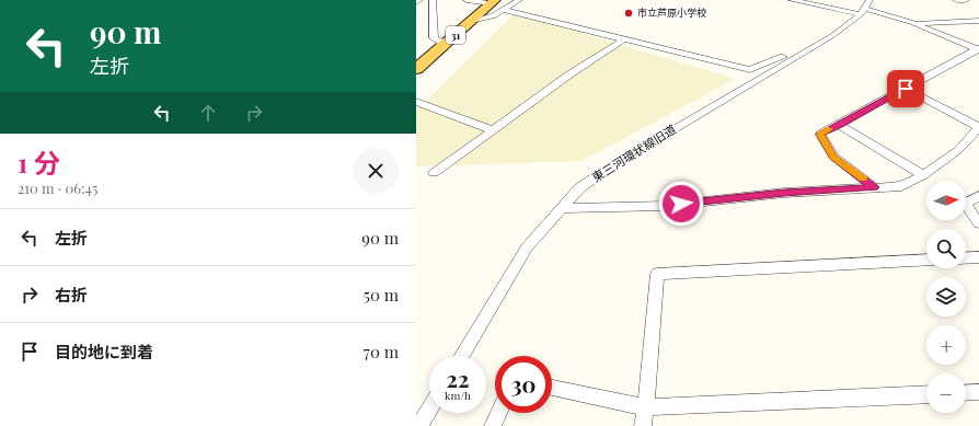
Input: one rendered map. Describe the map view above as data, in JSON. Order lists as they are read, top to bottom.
{
  "streets": {
    "main road": ["31"],
    "street": ["東三河環状線旧道"]
  },
  "places": ["市立芦原小学校"],
  "north": "right",
  "page": {
    "turn": ["90 m", "左折"],
    "heading": ["1 分", "210 m · 06:45"],
    "map_buttons": ["+", "−"],
    "list": [
      {
        "name": "左折",
        "value": "90 m"
      },
      {
        "name": "右折",
        "value": "50 m"
      },
      {
        "name": "目的地に到着",
        "value": "70 m"
      }
    ],
    "speed": "22 km/h",
    "limit": "30"
  }
}
